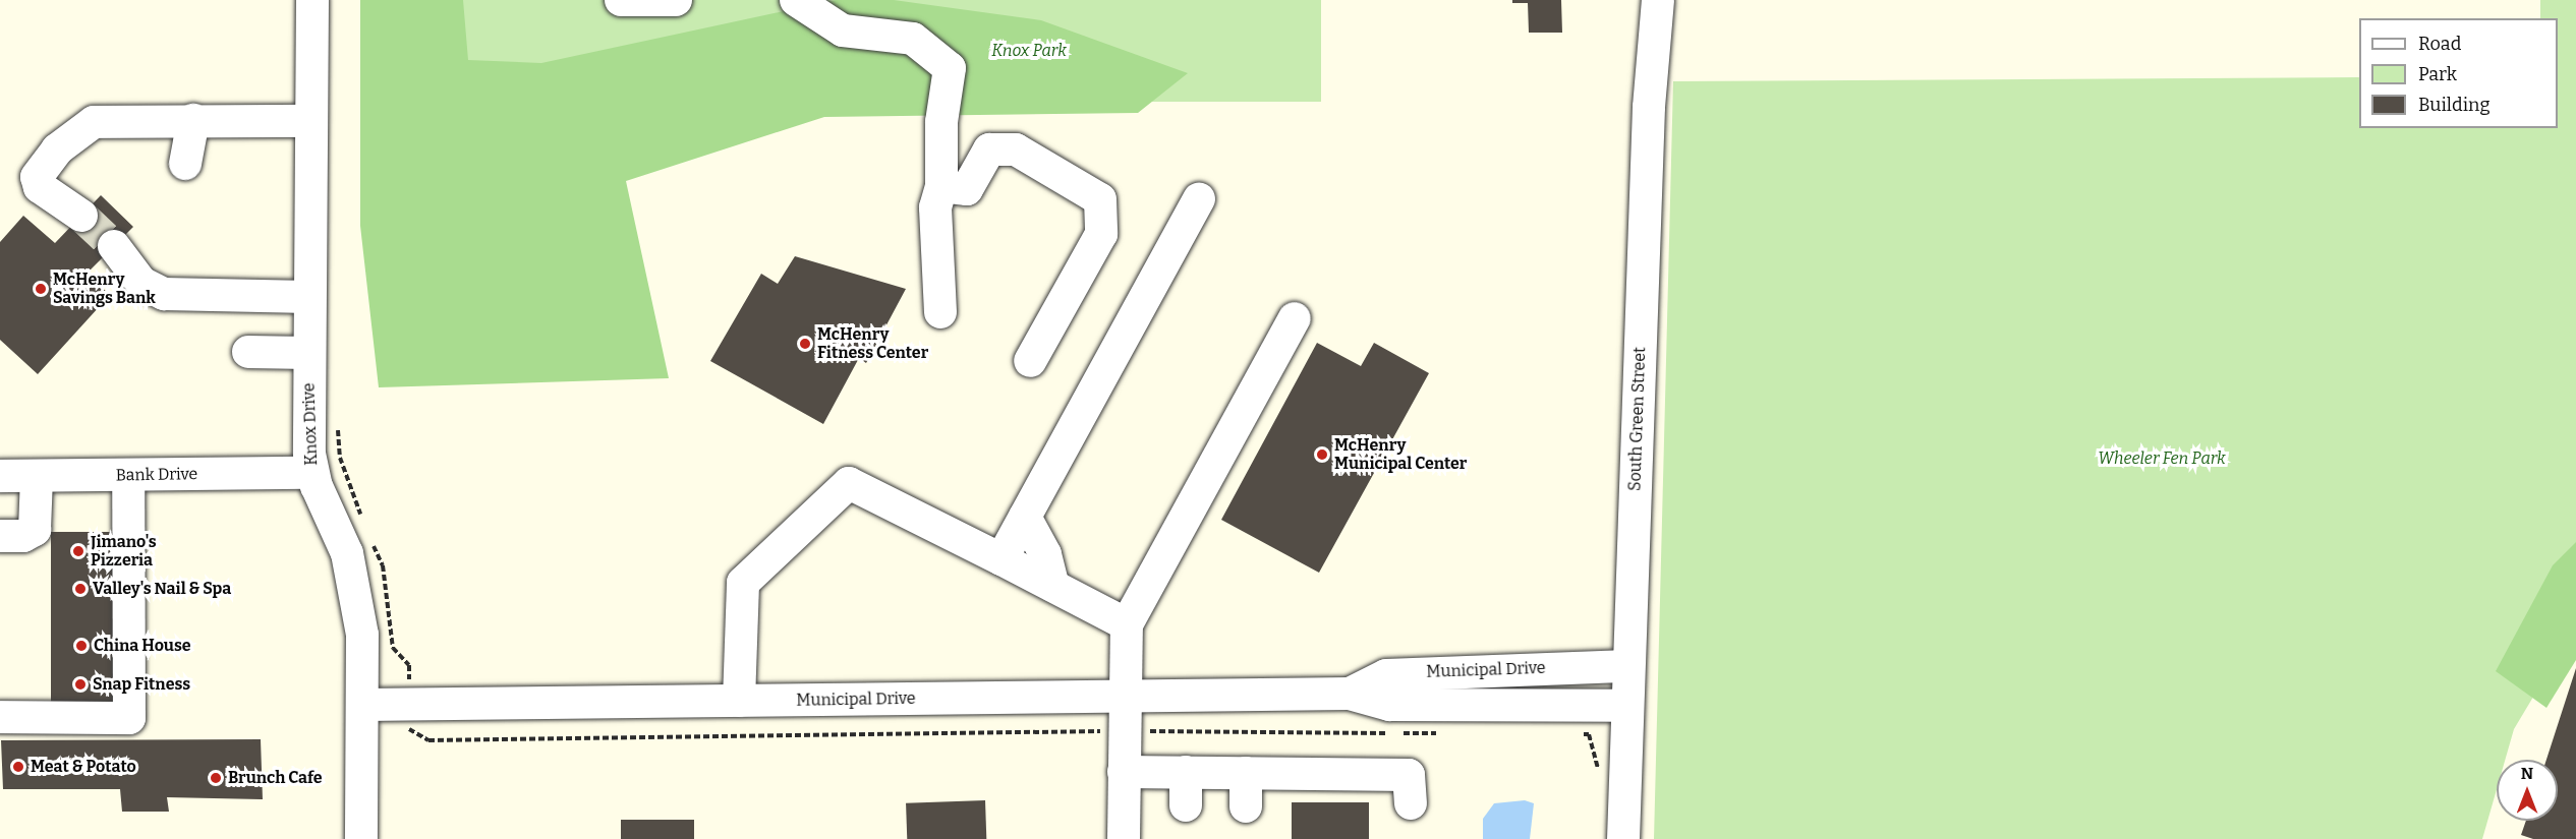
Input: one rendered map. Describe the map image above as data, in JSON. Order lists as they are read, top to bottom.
{
  "streets": {
    "street": [
      "South Green Street",
      "Knox Drive",
      "Bank Drive",
      "Municipal Drive"
    ]
  },
  "crossings": [
    ["South Green Street", "Municipal Drive"],
    ["Knox Drive", "Bank Drive"],
    ["Knox Drive", "Municipal Drive"]
  ],
  "parks": ["Knox Park", "Wheeler Fen Park"],
  "places": [
    "McHenry Savings Bank",
    "McHenry Fitness Center",
    "McHenry Municipal Center",
    "Jimano's Pizzeria",
    "Valley's Nail & Spa",
    "China House",
    "Snap Fitness",
    "Meat & Potato",
    "Brunch Cafe"
  ],
  "legend": ["Road", "Park", "Building"],
  "north": "top"
}
